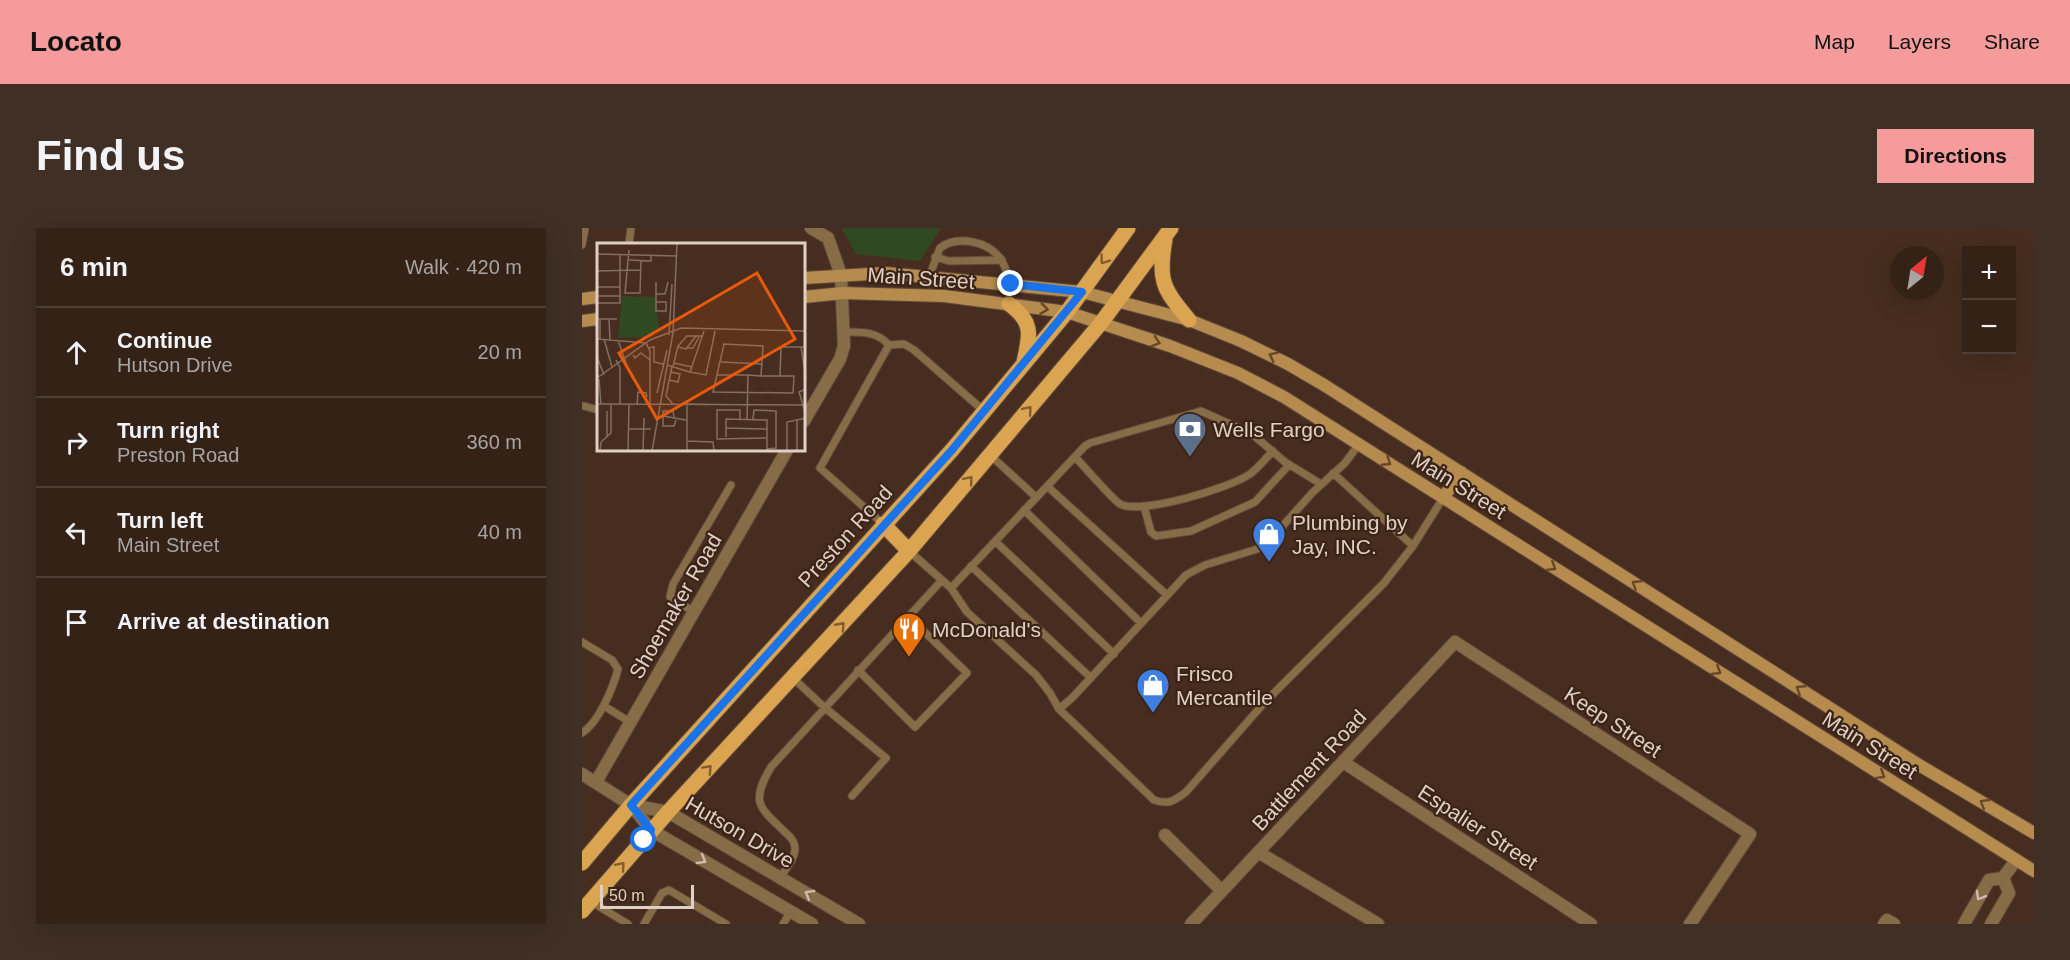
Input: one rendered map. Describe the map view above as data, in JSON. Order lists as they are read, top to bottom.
{
  "streets": {
    "main road": ["Main Street", "Preston Road"],
    "street": [
      "Shoemaker Road",
      "Keep Street",
      "Battlement Road",
      "Espalier Street",
      "Hutson Drive"
    ]
  },
  "crossings": [
    ["Main Street", "Preston Road"],
    ["Preston Road", "Hutson Drive"],
    ["Keep Street", "Battlement Road"],
    ["Battlement Road", "Espalier Street"]
  ],
  "places": {
    "bank": ["Wells Fargo"],
    "shop": ["Plumbing by Jay, INC.", "Frisco Mercantile"],
    "restaurant": ["McDonald's"]
  },
  "scale_bar": "50 m",
  "north": "top right",
  "page": {
    "header": "Locato",
    "nav": ["Map", "Layers", "Share"],
    "buttons": "Directions",
    "title": "Find us",
    "heading": ["6 min", "Walk · 420 m"],
    "map_buttons": ["+", "−"],
    "list": [
      ["Continue", "Hutson Drive", "20 m"],
      ["Turn right", "Preston Road", "360 m"],
      ["Turn left", "Main Street", "40 m"],
      "Arrive at destination"
    ],
    "scale": "50 m"
  }
}
